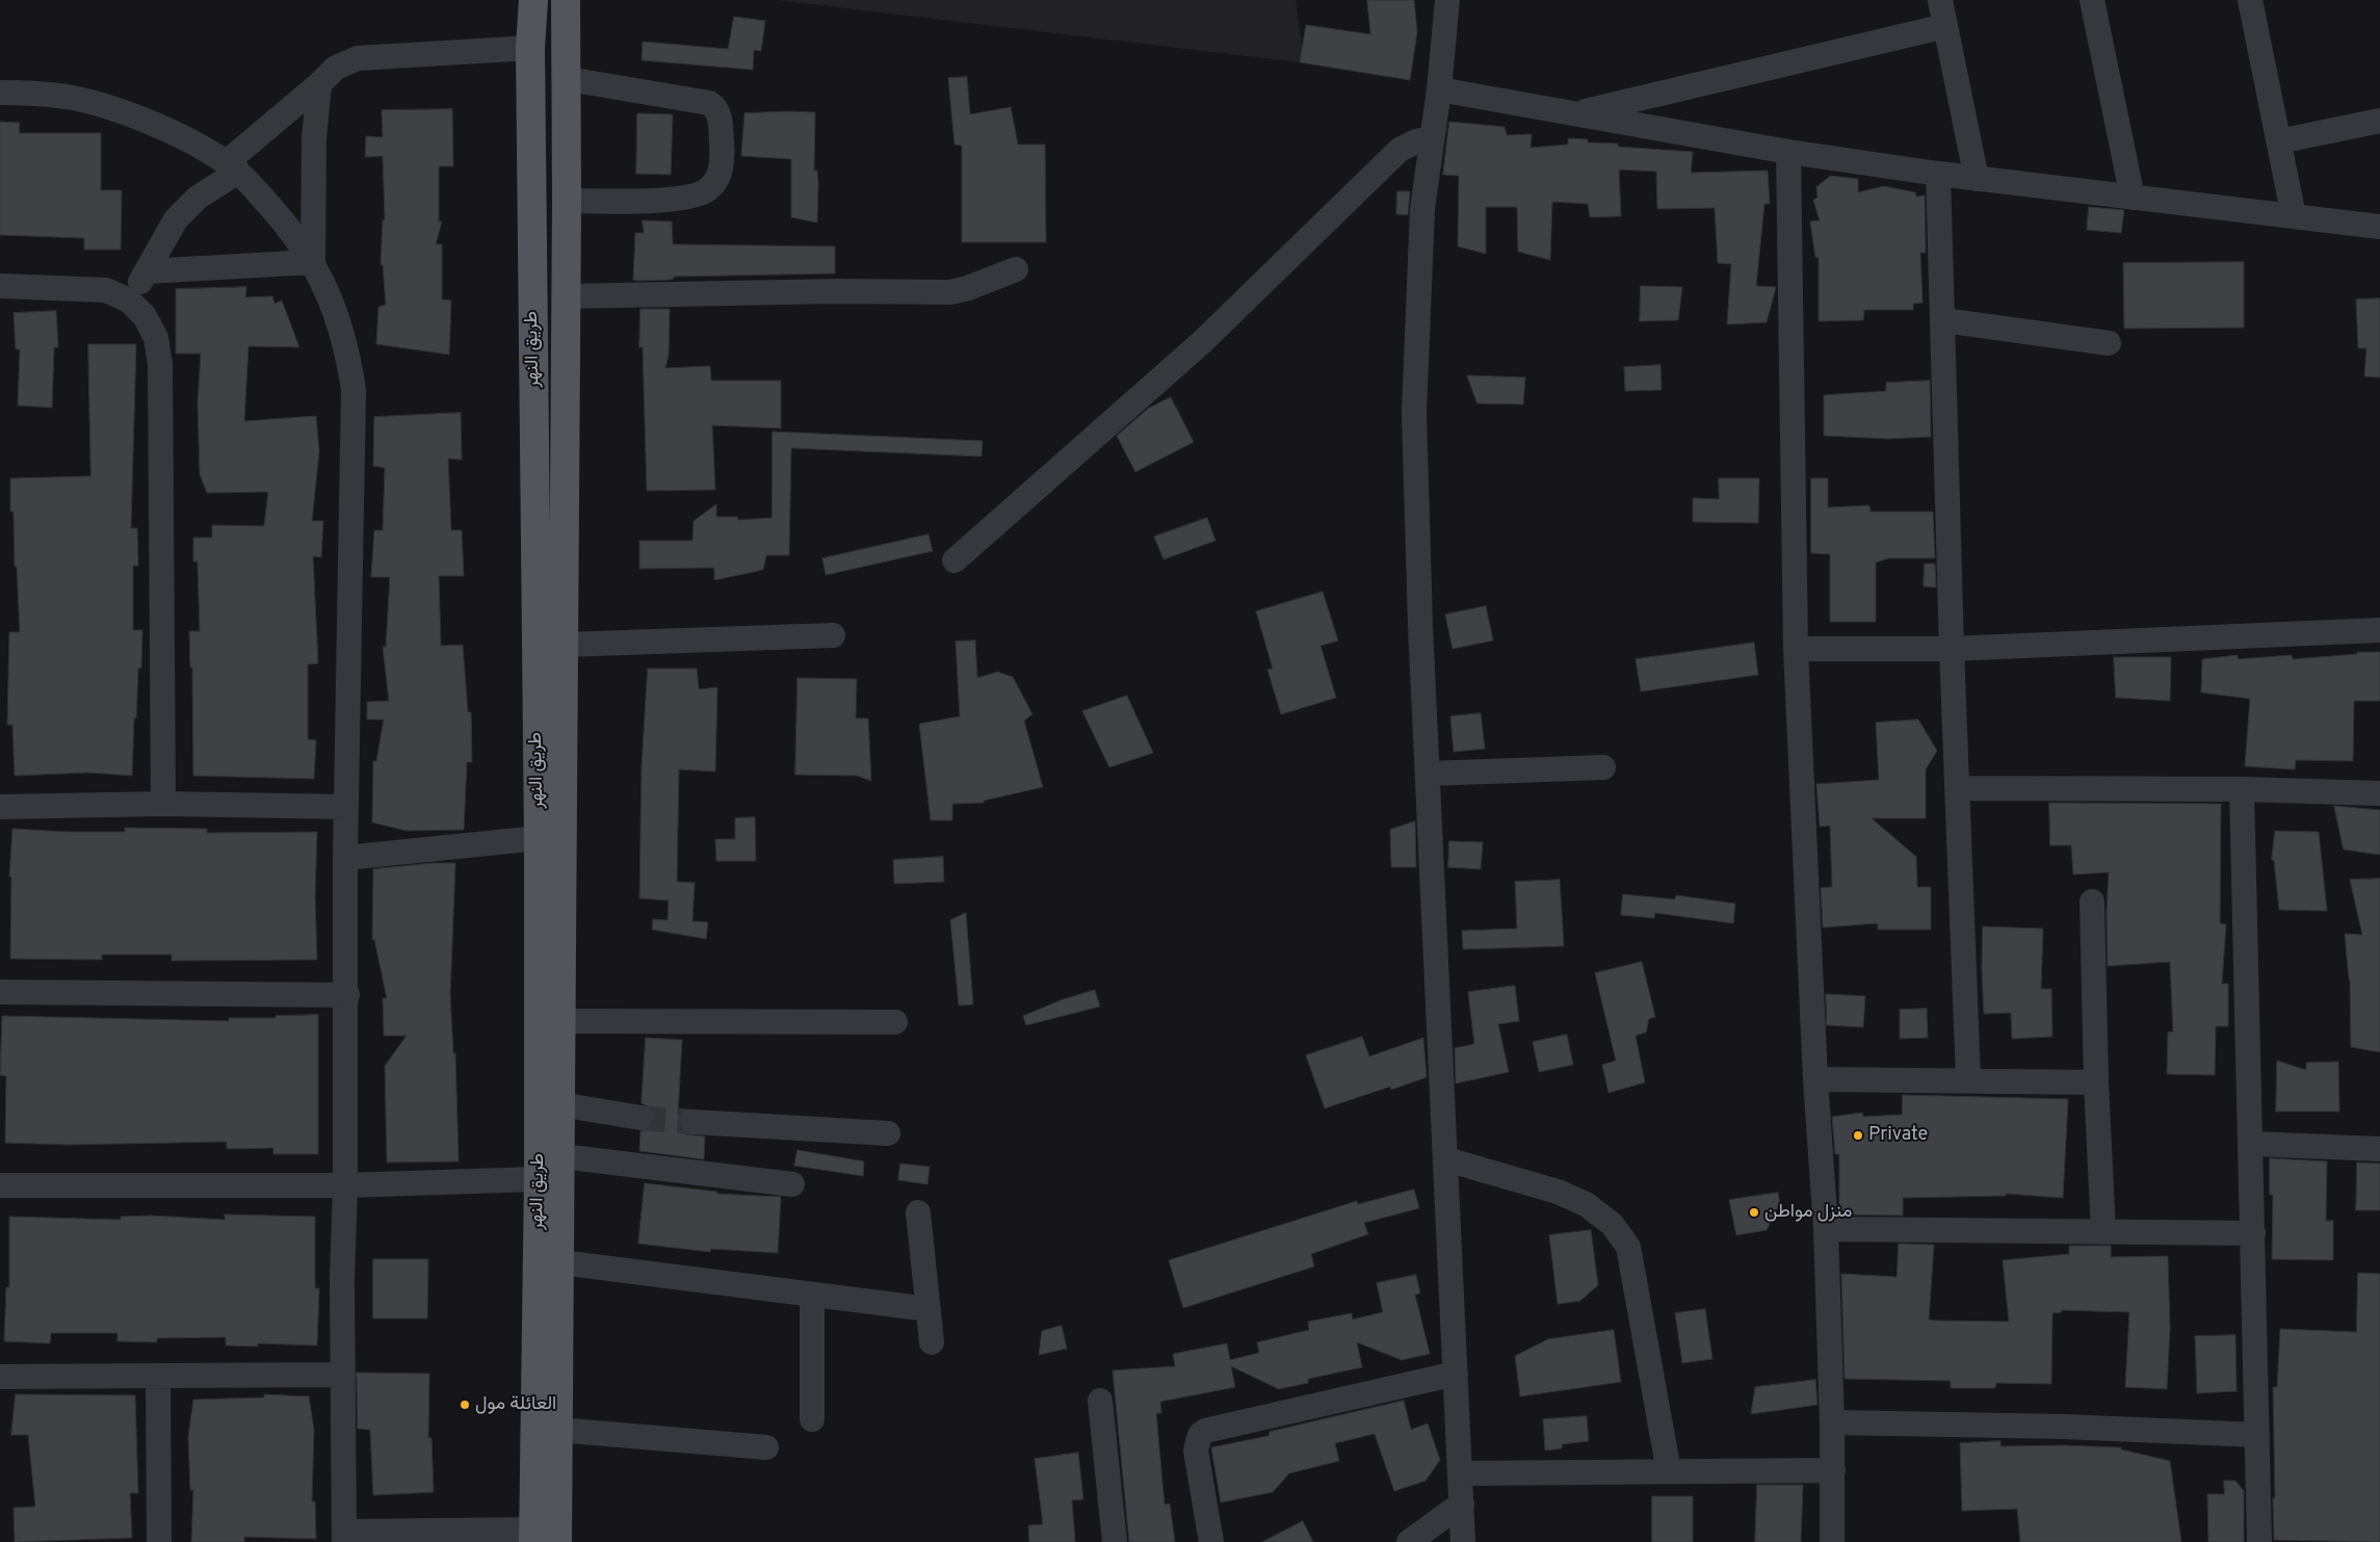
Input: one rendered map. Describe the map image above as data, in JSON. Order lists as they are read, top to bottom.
{
  "streets": {
    "main road": ["طريق النهر"]
  },
  "places": ["Private", "منزل مواطن", "العائلة مول"]
}
